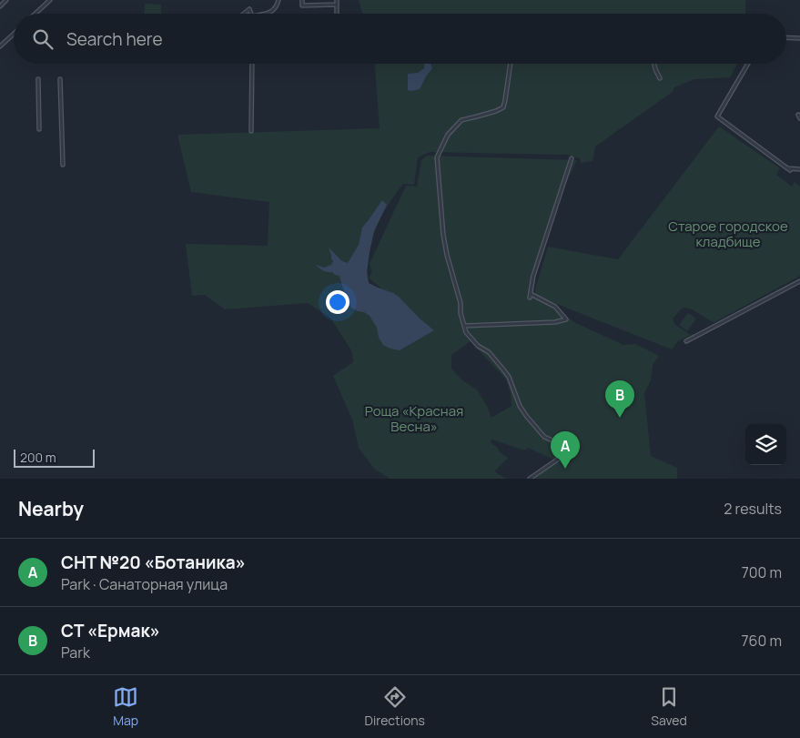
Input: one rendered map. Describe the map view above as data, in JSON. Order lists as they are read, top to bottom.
{
  "parks": ["Старое городское кладбище", "Роща «Красная Весна»"],
  "scale_bar": "200 m",
  "page": {
    "search": "Search here",
    "pins": ["B", "A"],
    "scale": "200 m",
    "heading": ["Nearby", "2 results"],
    "list": [
      {
        "mark": "A",
        "name": "СНТ №20 «Ботаника»",
        "note": "Park · Санаторная улица",
        "value": "700 m"
      },
      {
        "mark": "B",
        "name": "СТ «Ермак»",
        "note": "Park",
        "value": "760 m"
      }
    ],
    "nav": ["Map", "Directions", "Saved"]
  }
}
